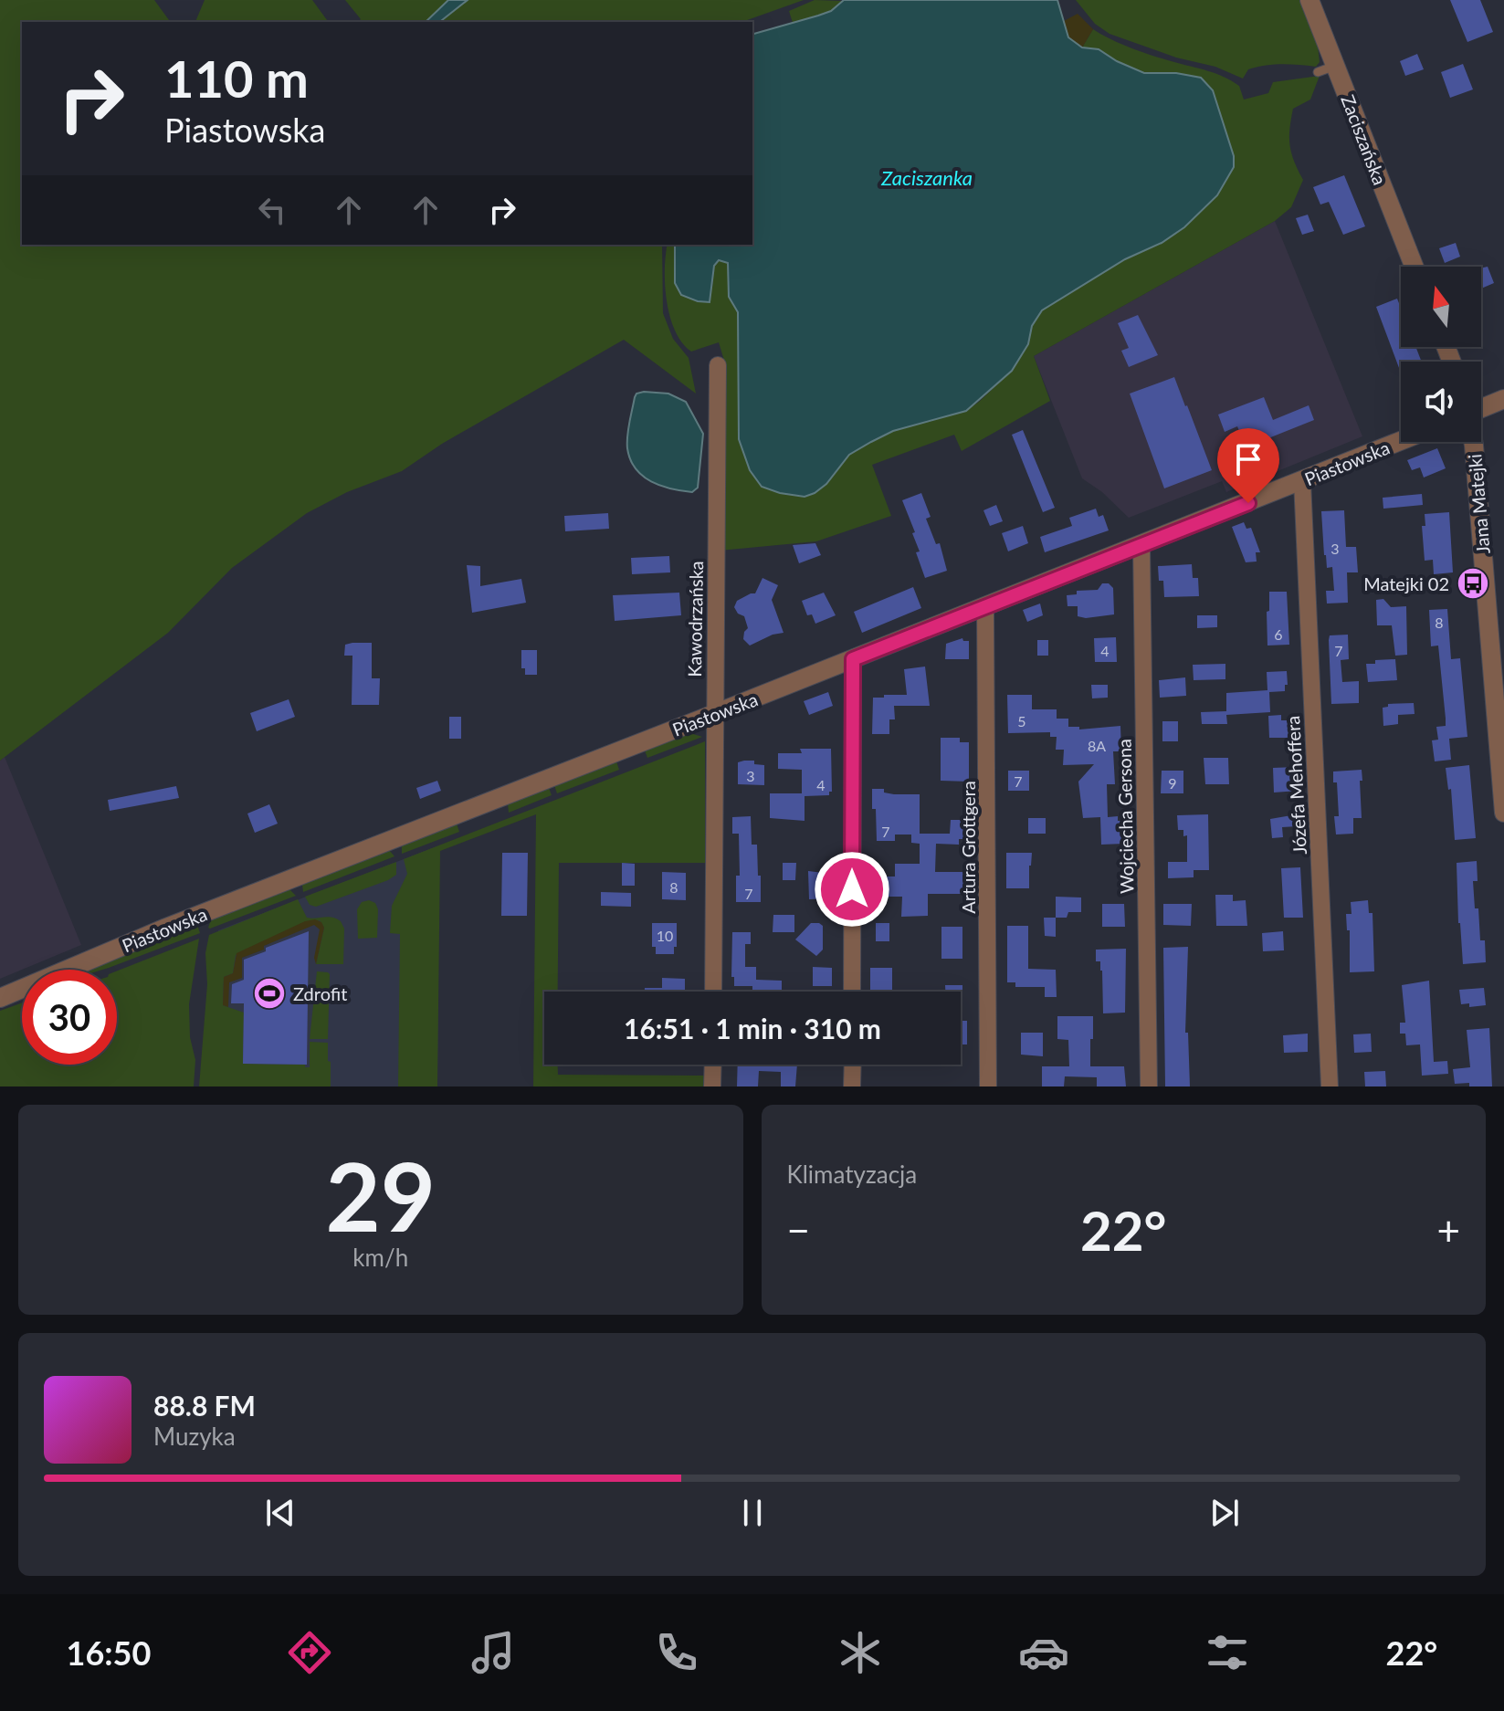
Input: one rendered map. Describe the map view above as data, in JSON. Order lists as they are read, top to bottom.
{
  "streets": {
    "street": [
      "Zaciszańska",
      "Piastowska",
      "Jana Matejki",
      "Kawodrzańska",
      "Józefa Mehoffera",
      "Wojciecha Gersona",
      "Artura Grottgera"
    ]
  },
  "crossings": [
    ["Piastowska", "Kawodrzańska"],
    ["Piastowska", "Józefa Mehoffera"],
    ["Piastowska", "Wojciecha Gersona"],
    ["Piastowska", "Artura Grottgera"]
  ],
  "water": ["Zaciszanka"],
  "places": {
    "bus stop": ["Matejki 02"],
    "sports": ["Zdrofit"]
  },
  "house_numbers": [
    "3",
    "8",
    "6",
    "4",
    "7",
    "5",
    "8A",
    "3",
    "7",
    "9",
    "4",
    "7",
    "8",
    "7",
    "10"
  ],
  "north": "top",
  "page": {
    "turn": ["110 m", "Piastowska"],
    "limit": "30",
    "trip": "16:51 · 1 min · 310 m",
    "tile": [
      ["29", "km/h"],
      "Klimatyzacja"
    ],
    "heat": ["−", "22°", "+"],
    "song": ["88.8 FM", "Muzyka"],
    "tabs": ["16:50", "22°"]
  }
}
